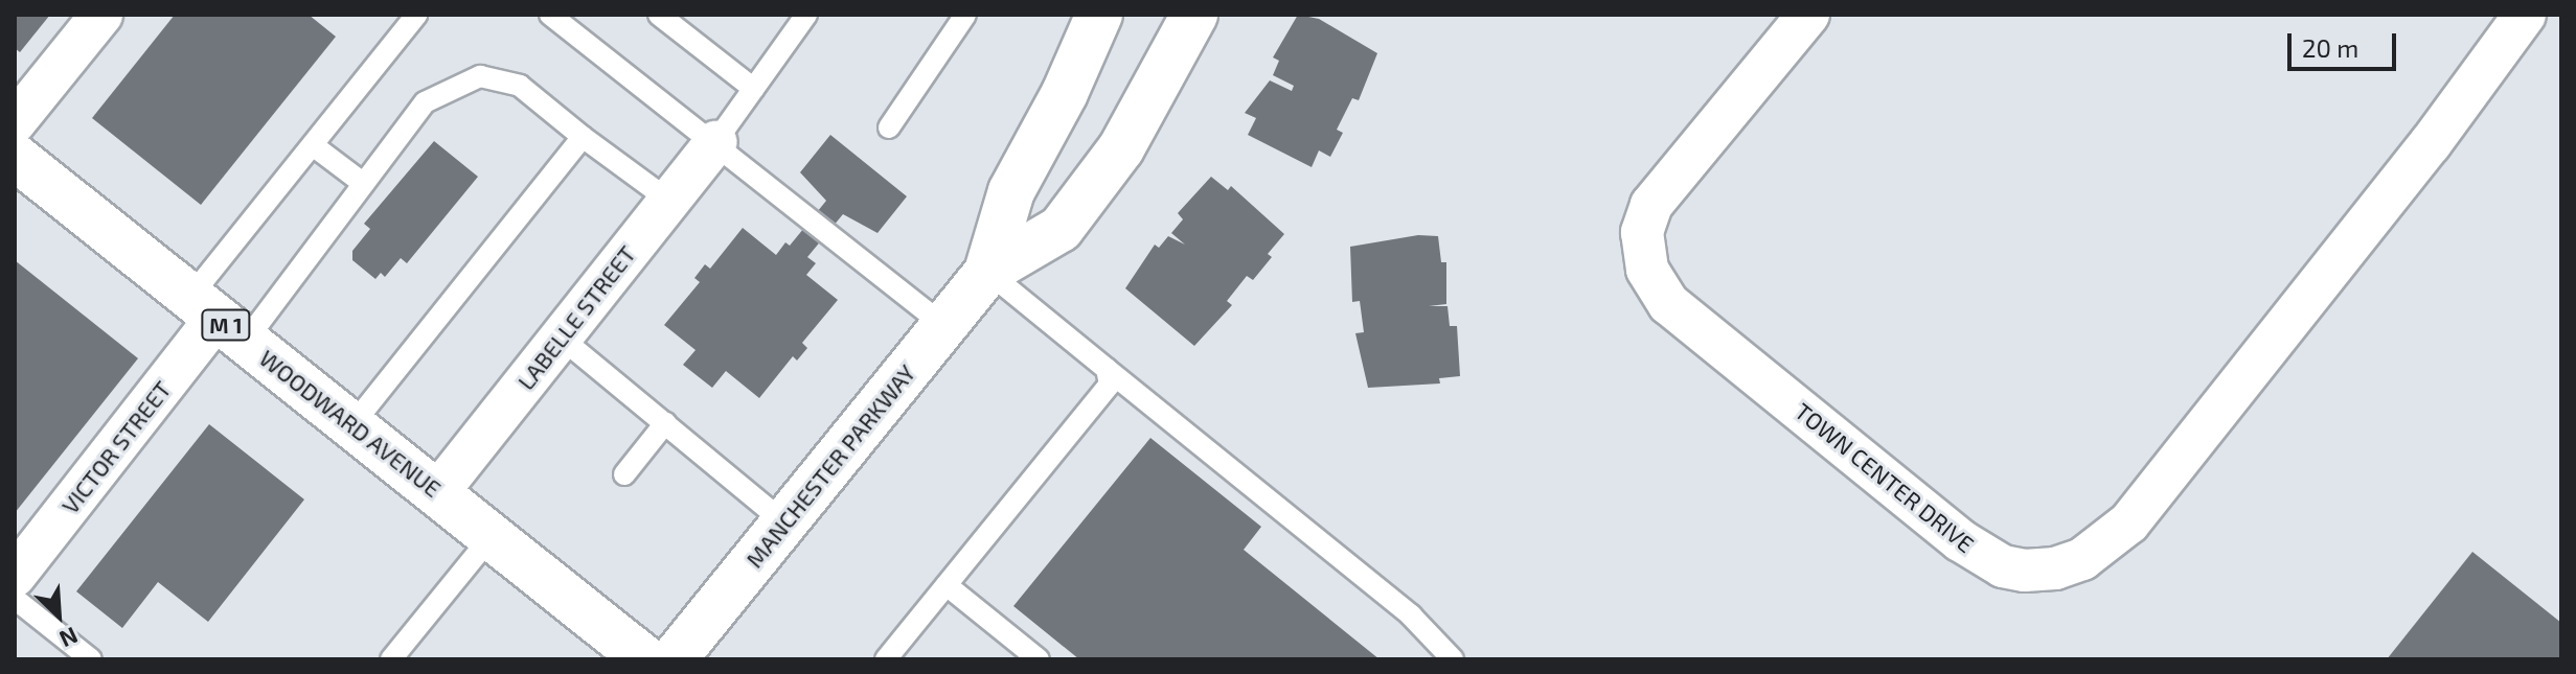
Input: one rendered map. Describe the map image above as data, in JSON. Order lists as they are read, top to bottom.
{
  "streets": {
    "street": [
      "LABELLE STREET",
      "M 1",
      "WOODWARD AVENUE",
      "VICTOR STREET",
      "MANCHESTER PARKWAY",
      "TOWN CENTER DRIVE"
    ]
  },
  "crossings": [
    ["LABELLE STREET", "WOODWARD AVENUE"],
    ["WOODWARD AVENUE", "VICTOR STREET"]
  ],
  "scale_bar": "20 m",
  "north": "bottom right"
}
